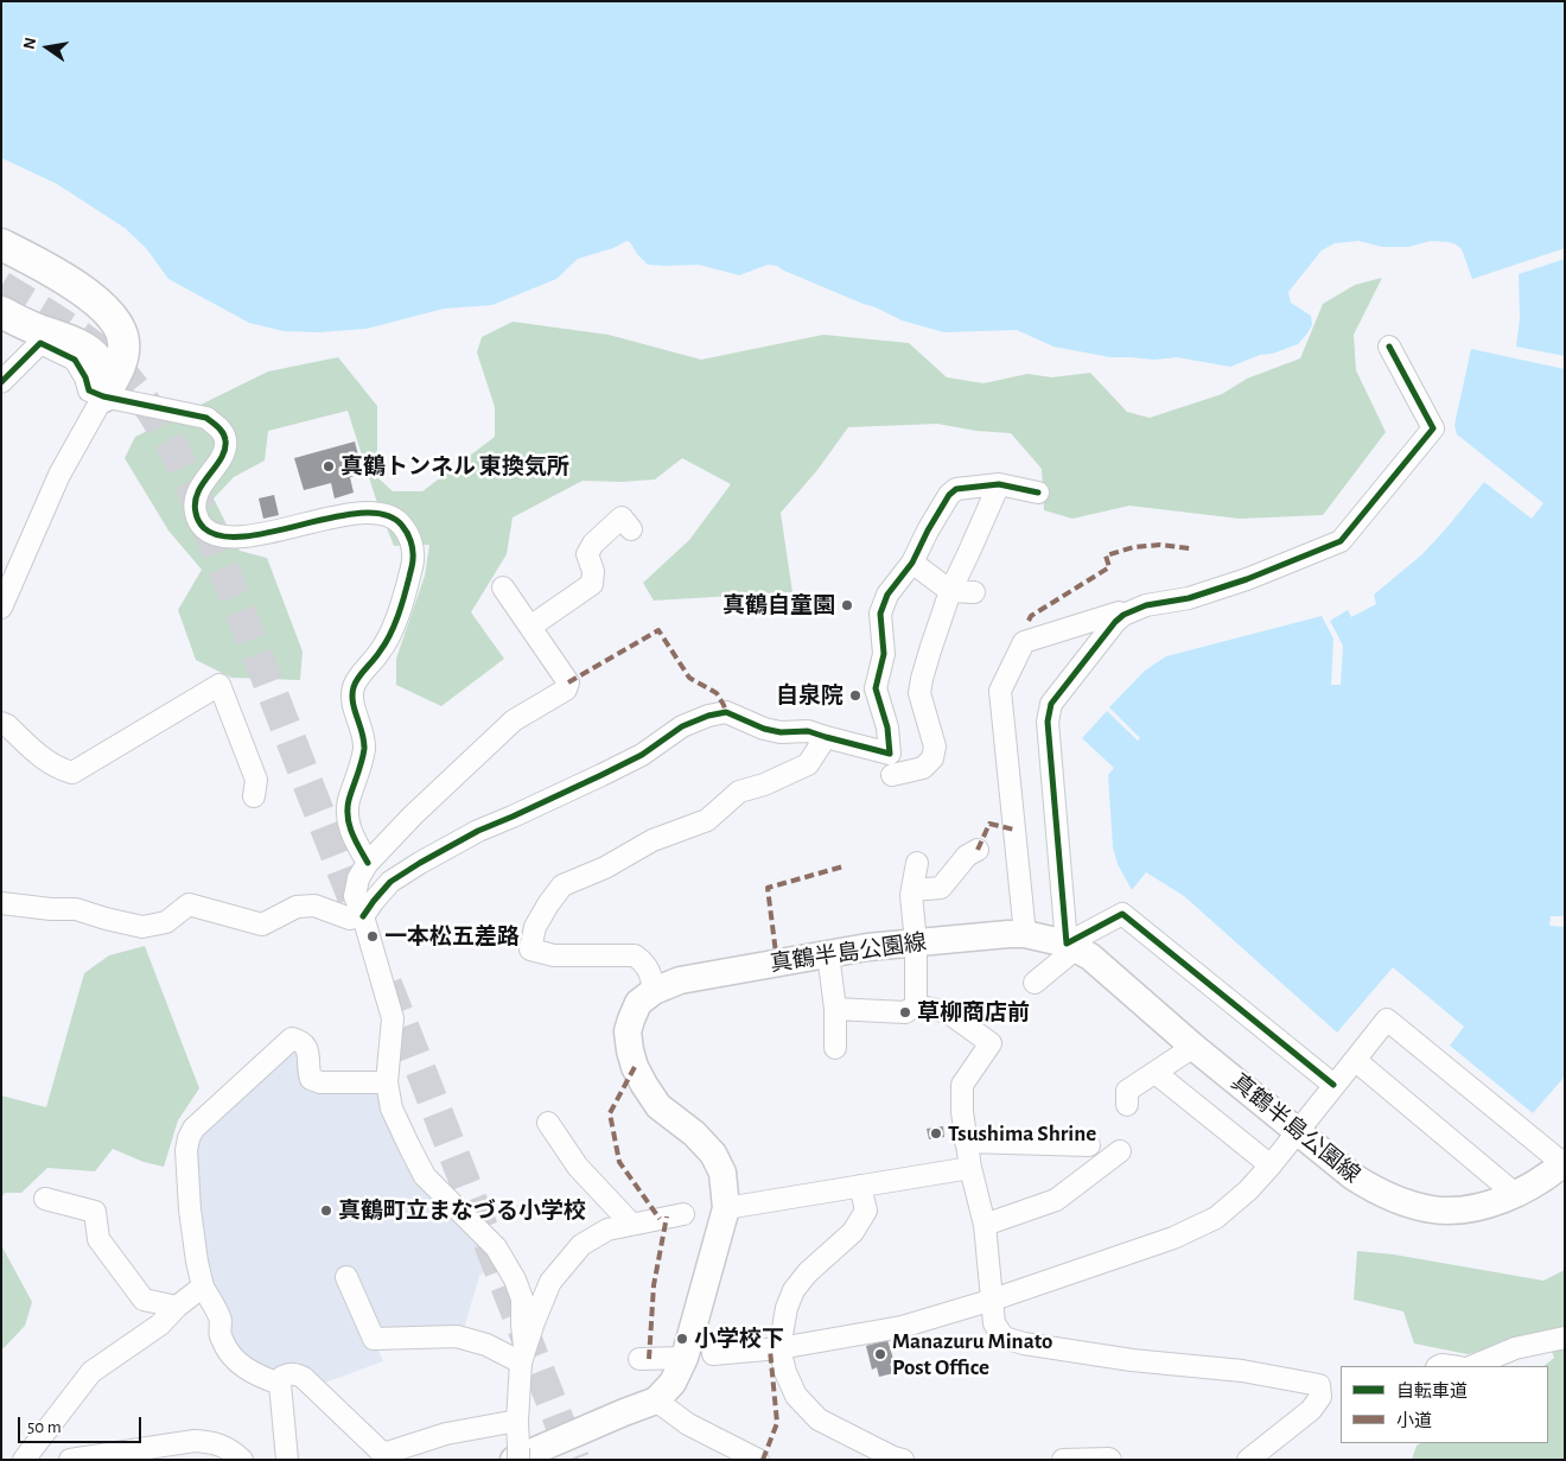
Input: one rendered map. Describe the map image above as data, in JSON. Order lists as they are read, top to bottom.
{
  "streets": {
    "main road": ["真鶴半島公園線"]
  },
  "places": [
    "真鶴トンネル 東換気所",
    "真鶴自童園",
    "自泉院",
    "一本松五差路",
    "草柳商店前",
    "Tsushima Shrine",
    "真鶴町立まなづる小学校",
    "小学校下",
    "Manazuru Minato Post Office"
  ],
  "legend": ["自転車道", "小道"],
  "scale_bar": "50 m",
  "north": "left"
}
